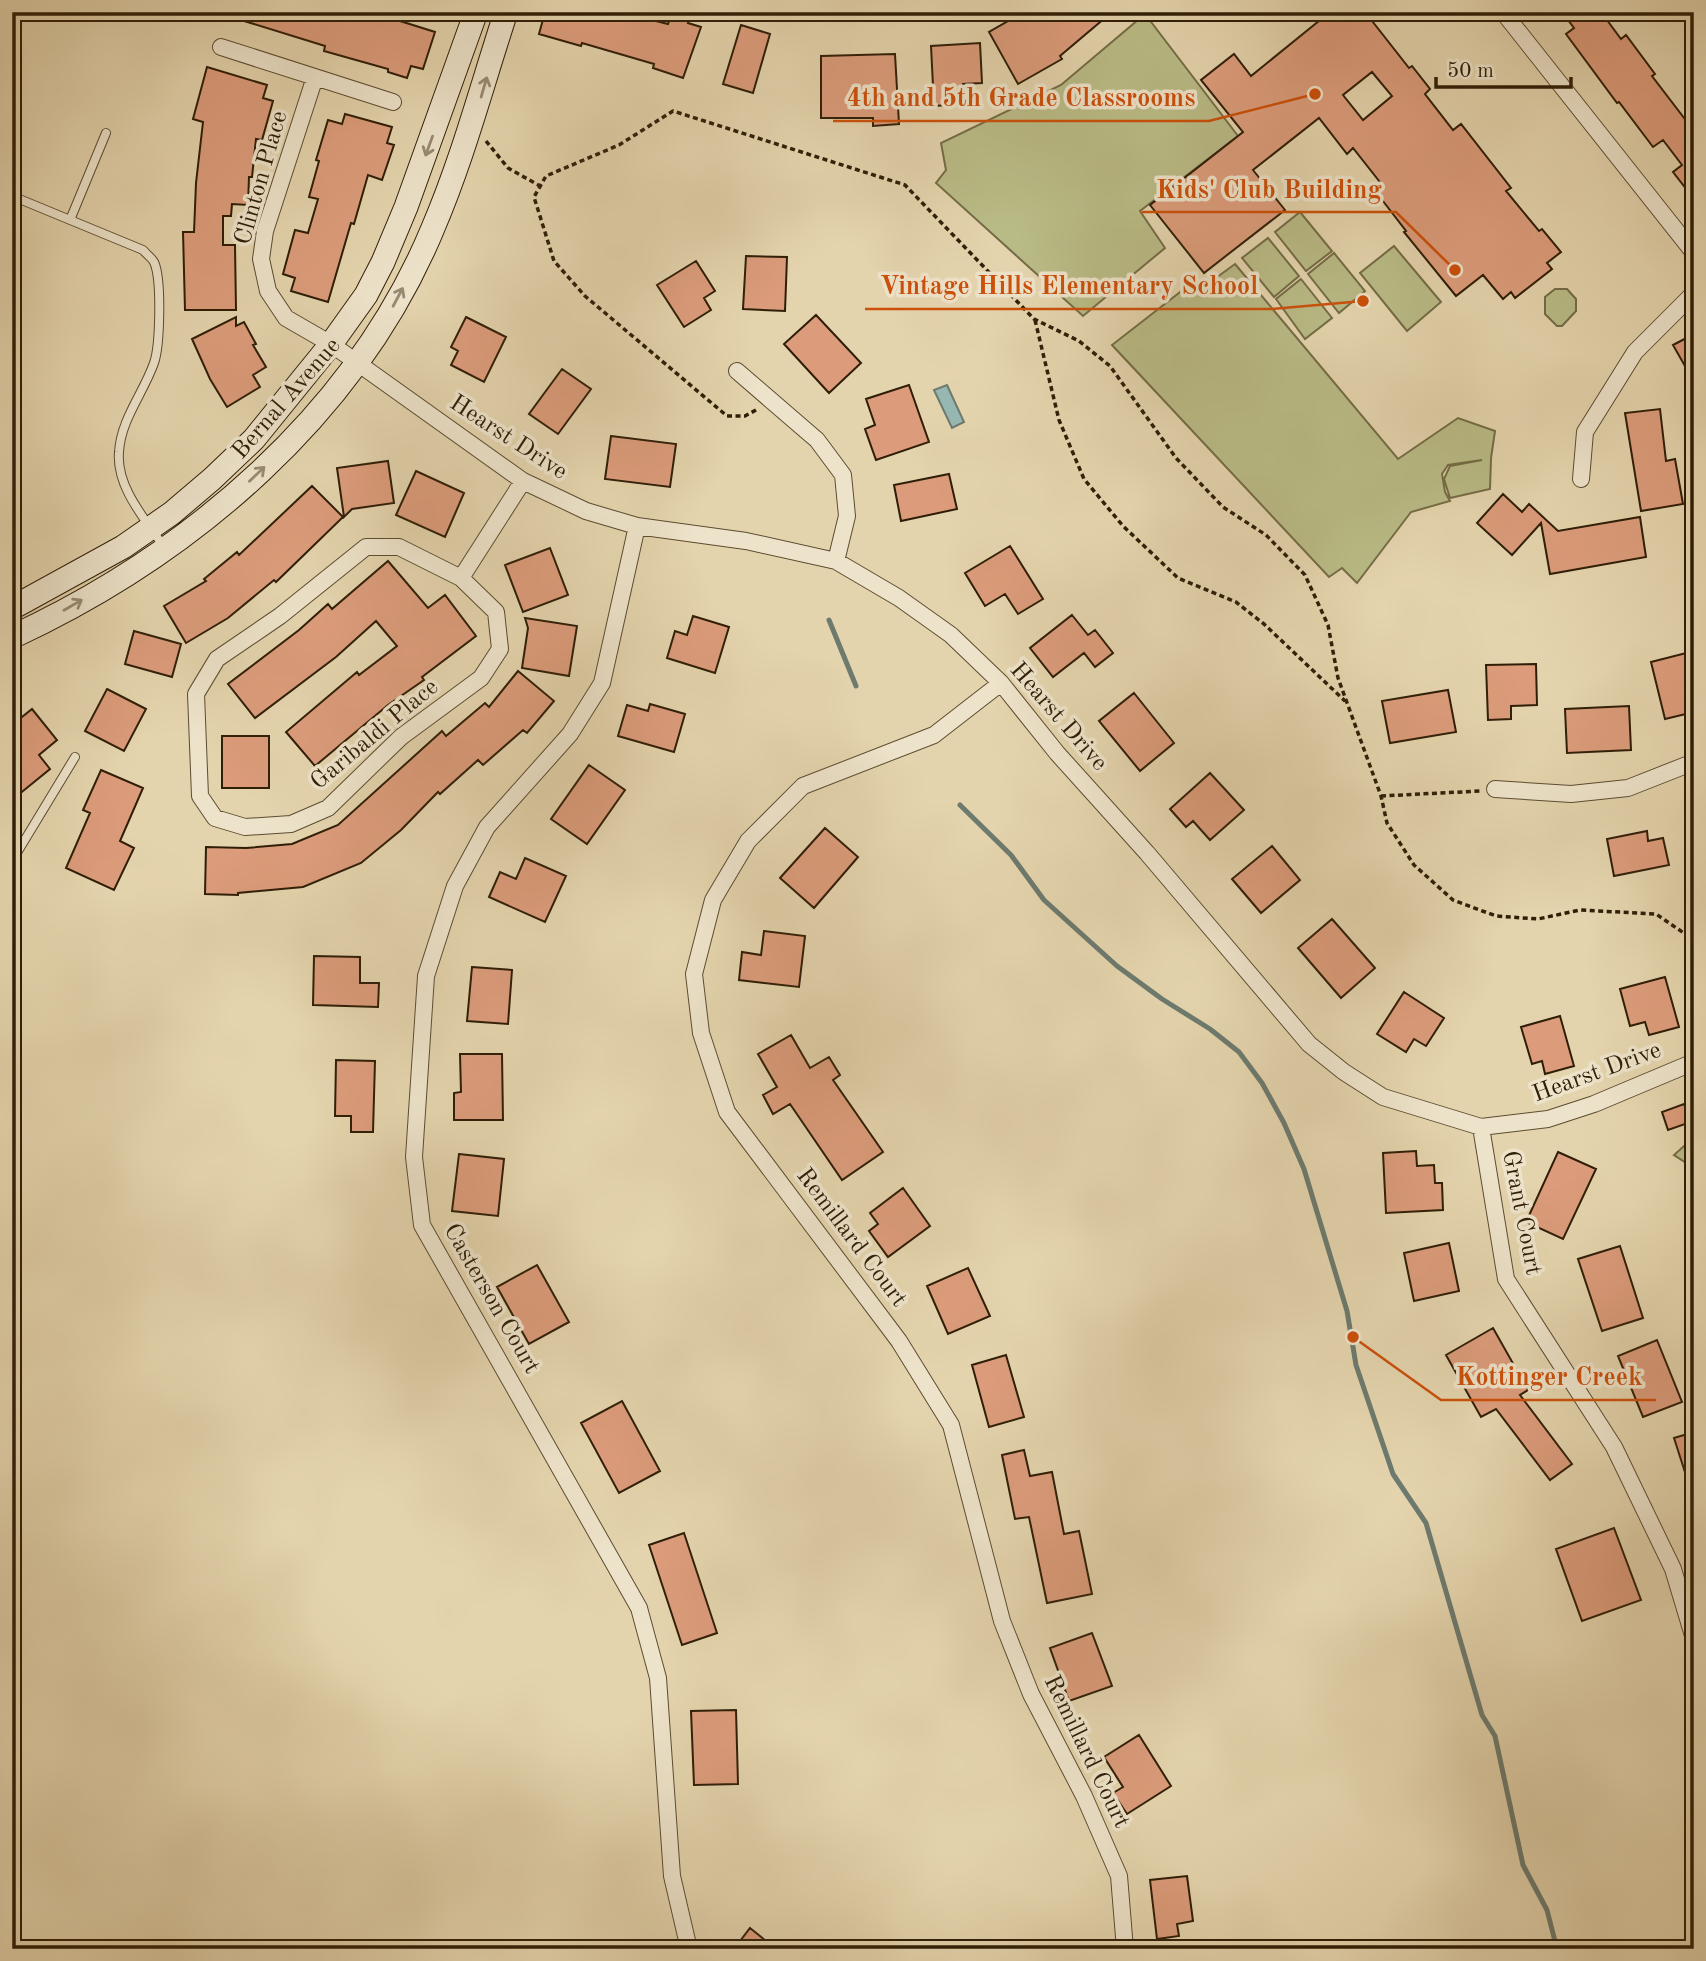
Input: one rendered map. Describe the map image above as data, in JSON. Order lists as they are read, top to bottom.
{
  "streets": {
    "main road": ["Bernal Avenue"],
    "street": [
      "Clinton Place",
      "Hearst Drive",
      "Garibaldi Place",
      "Grant Court",
      "Remillard Court",
      "Casterson Court"
    ]
  },
  "crossings": [
    ["Clinton Place", "Bernal Avenue"],
    ["Clinton Place", "Hearst Drive"],
    ["Bernal Avenue", "Hearst Drive"],
    ["Hearst Drive", "Grant Court"],
    ["Hearst Drive", "Remillard Court"],
    ["Hearst Drive", "Casterson Court"]
  ],
  "places": [
    "4th and 5th Grade Classrooms",
    "Kids' Club Building",
    "Vintage Hills Elementary School",
    "Kottinger Creek"
  ],
  "scale_bar": "50 m"
}
